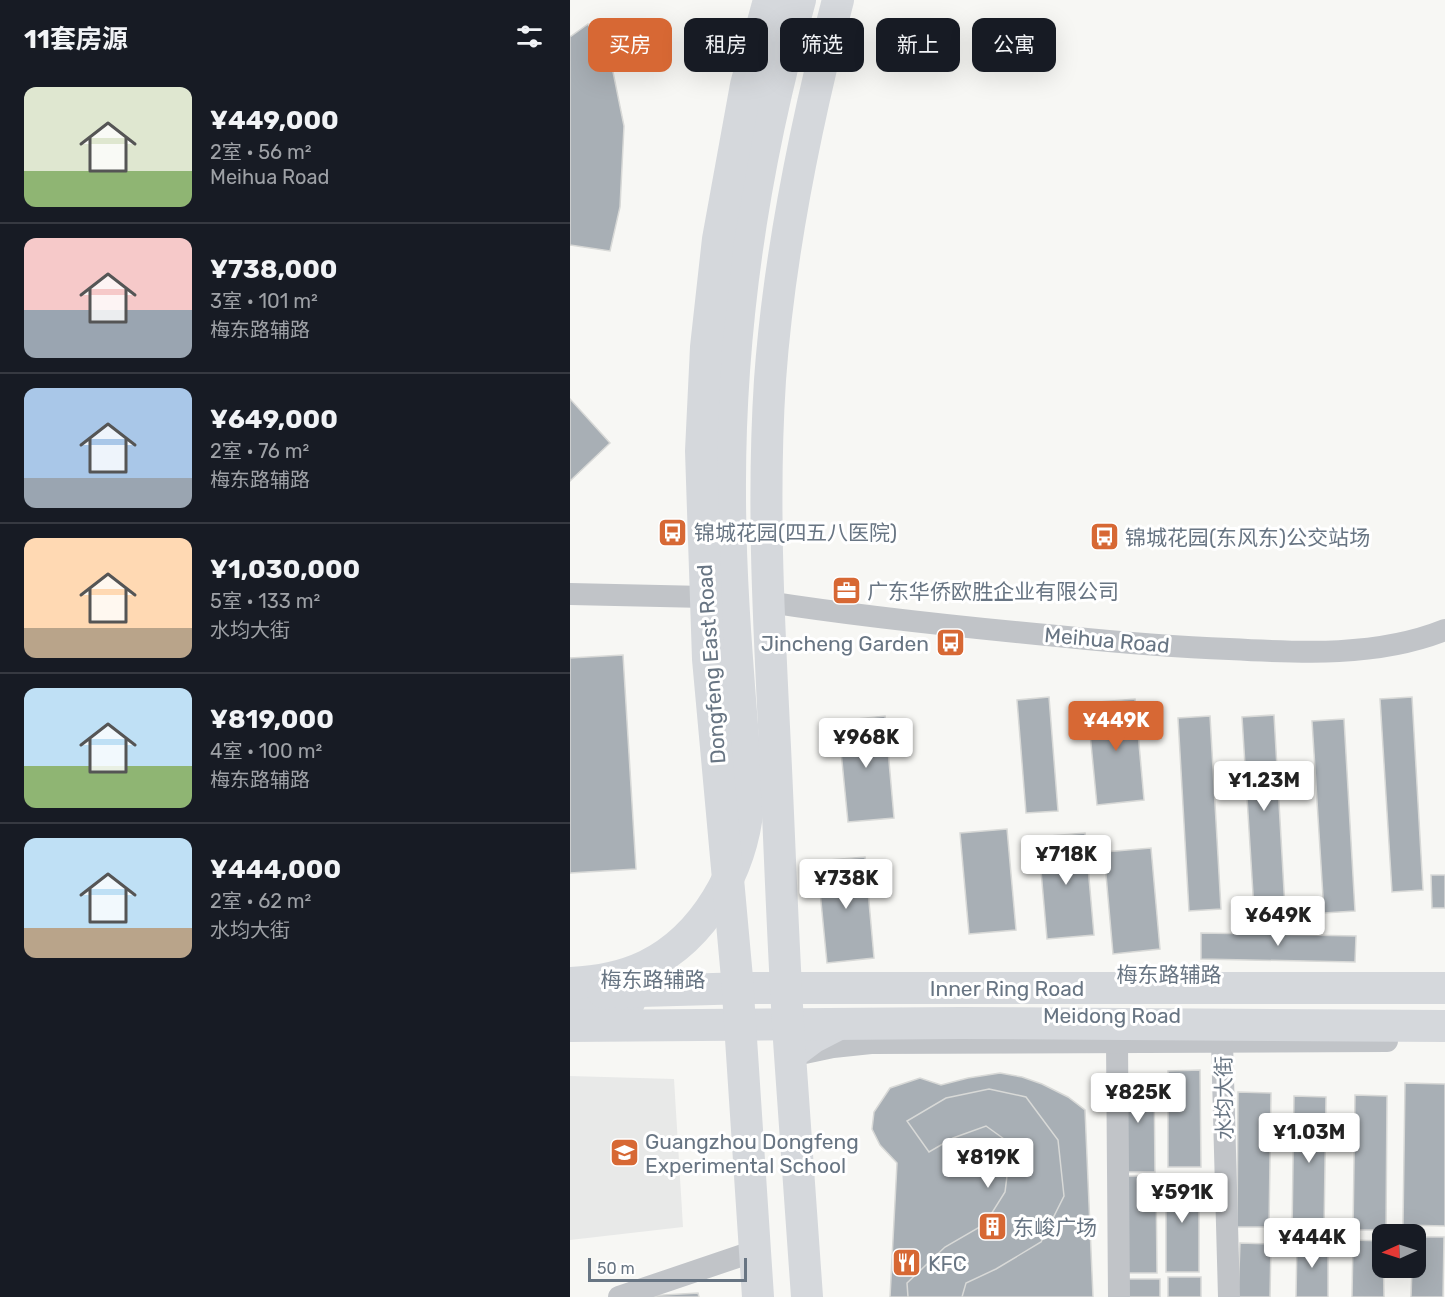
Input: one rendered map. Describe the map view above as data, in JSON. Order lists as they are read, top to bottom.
{
  "streets": {
    "highway": ["Dongfeng East Road", "Inner Ring Road"],
    "main road": ["Meidong Road"],
    "street": ["Meihua Road", "梅东路辅路", "水均大街"]
  },
  "crossings": [
    ["Dongfeng East Road", "梅东路辅路"],
    ["梅东路辅路", "Meidong Road"]
  ],
  "places": {
    "bus stop": ["锦城花园(四五八医院)", "锦城花园(东风东)公交站场", "Jincheng Garden"],
    "office": ["广东华侨欧胜企业有限公司"],
    "school or university": ["Guangzhou Dongfeng Experimental School"],
    "building": ["东峻广场"],
    "restaurant": ["KFC"]
  },
  "scale_bar": "50 m",
  "north": "left",
  "page": {
    "heading": "11套房源",
    "chip": [
      "买房",
      "租房",
      "筛选",
      "新上",
      "公寓"
    ],
    "list": [
      {
        "name": "¥449,000",
        "note": "2室 · 56 m² · Meihua Road"
      },
      {
        "name": "¥738,000",
        "note": "3室 · 101 m² · 梅东路辅路"
      },
      {
        "name": "¥649,000",
        "note": "2室 · 76 m² · 梅东路辅路"
      },
      {
        "name": "¥1,030,000",
        "note": "5室 · 133 m² · 水均大街"
      },
      {
        "name": "¥819,000",
        "note": "4室 · 100 m² · 梅东路辅路"
      },
      {
        "name": "¥444,000",
        "note": "2室 · 62 m² · 水均大街"
      }
    ],
    "price": [
      "¥449K",
      "¥968K",
      "¥1.23M",
      "¥718K",
      "¥738K",
      "¥649K",
      "¥825K",
      "¥1.03M",
      "¥819K",
      "¥591K",
      "¥444K"
    ],
    "scale": "50 m"
  }
}
